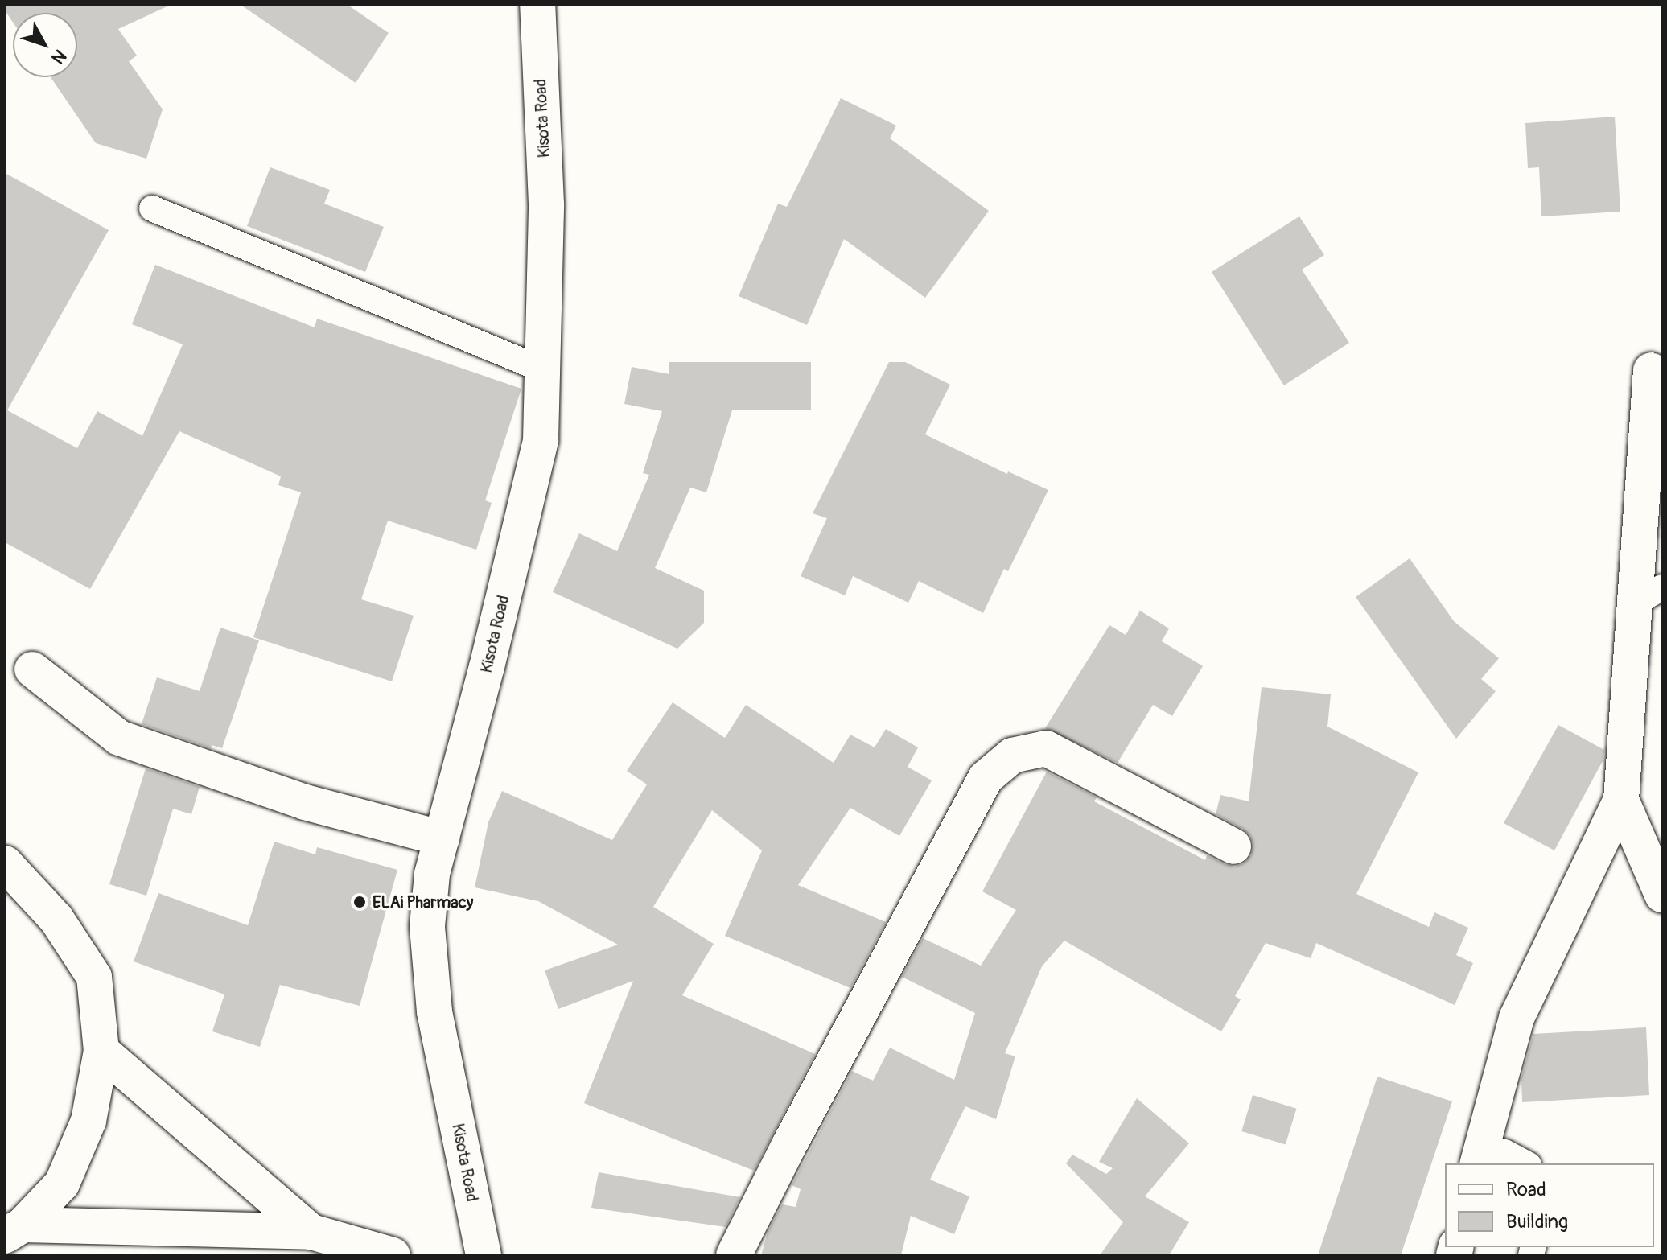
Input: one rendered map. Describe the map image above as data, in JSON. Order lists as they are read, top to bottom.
{
  "streets": {
    "street": ["Kisota Road"]
  },
  "places": ["ELAi Pharmacy"],
  "legend": ["Road", "Building"],
  "north": "bottom right"
}
